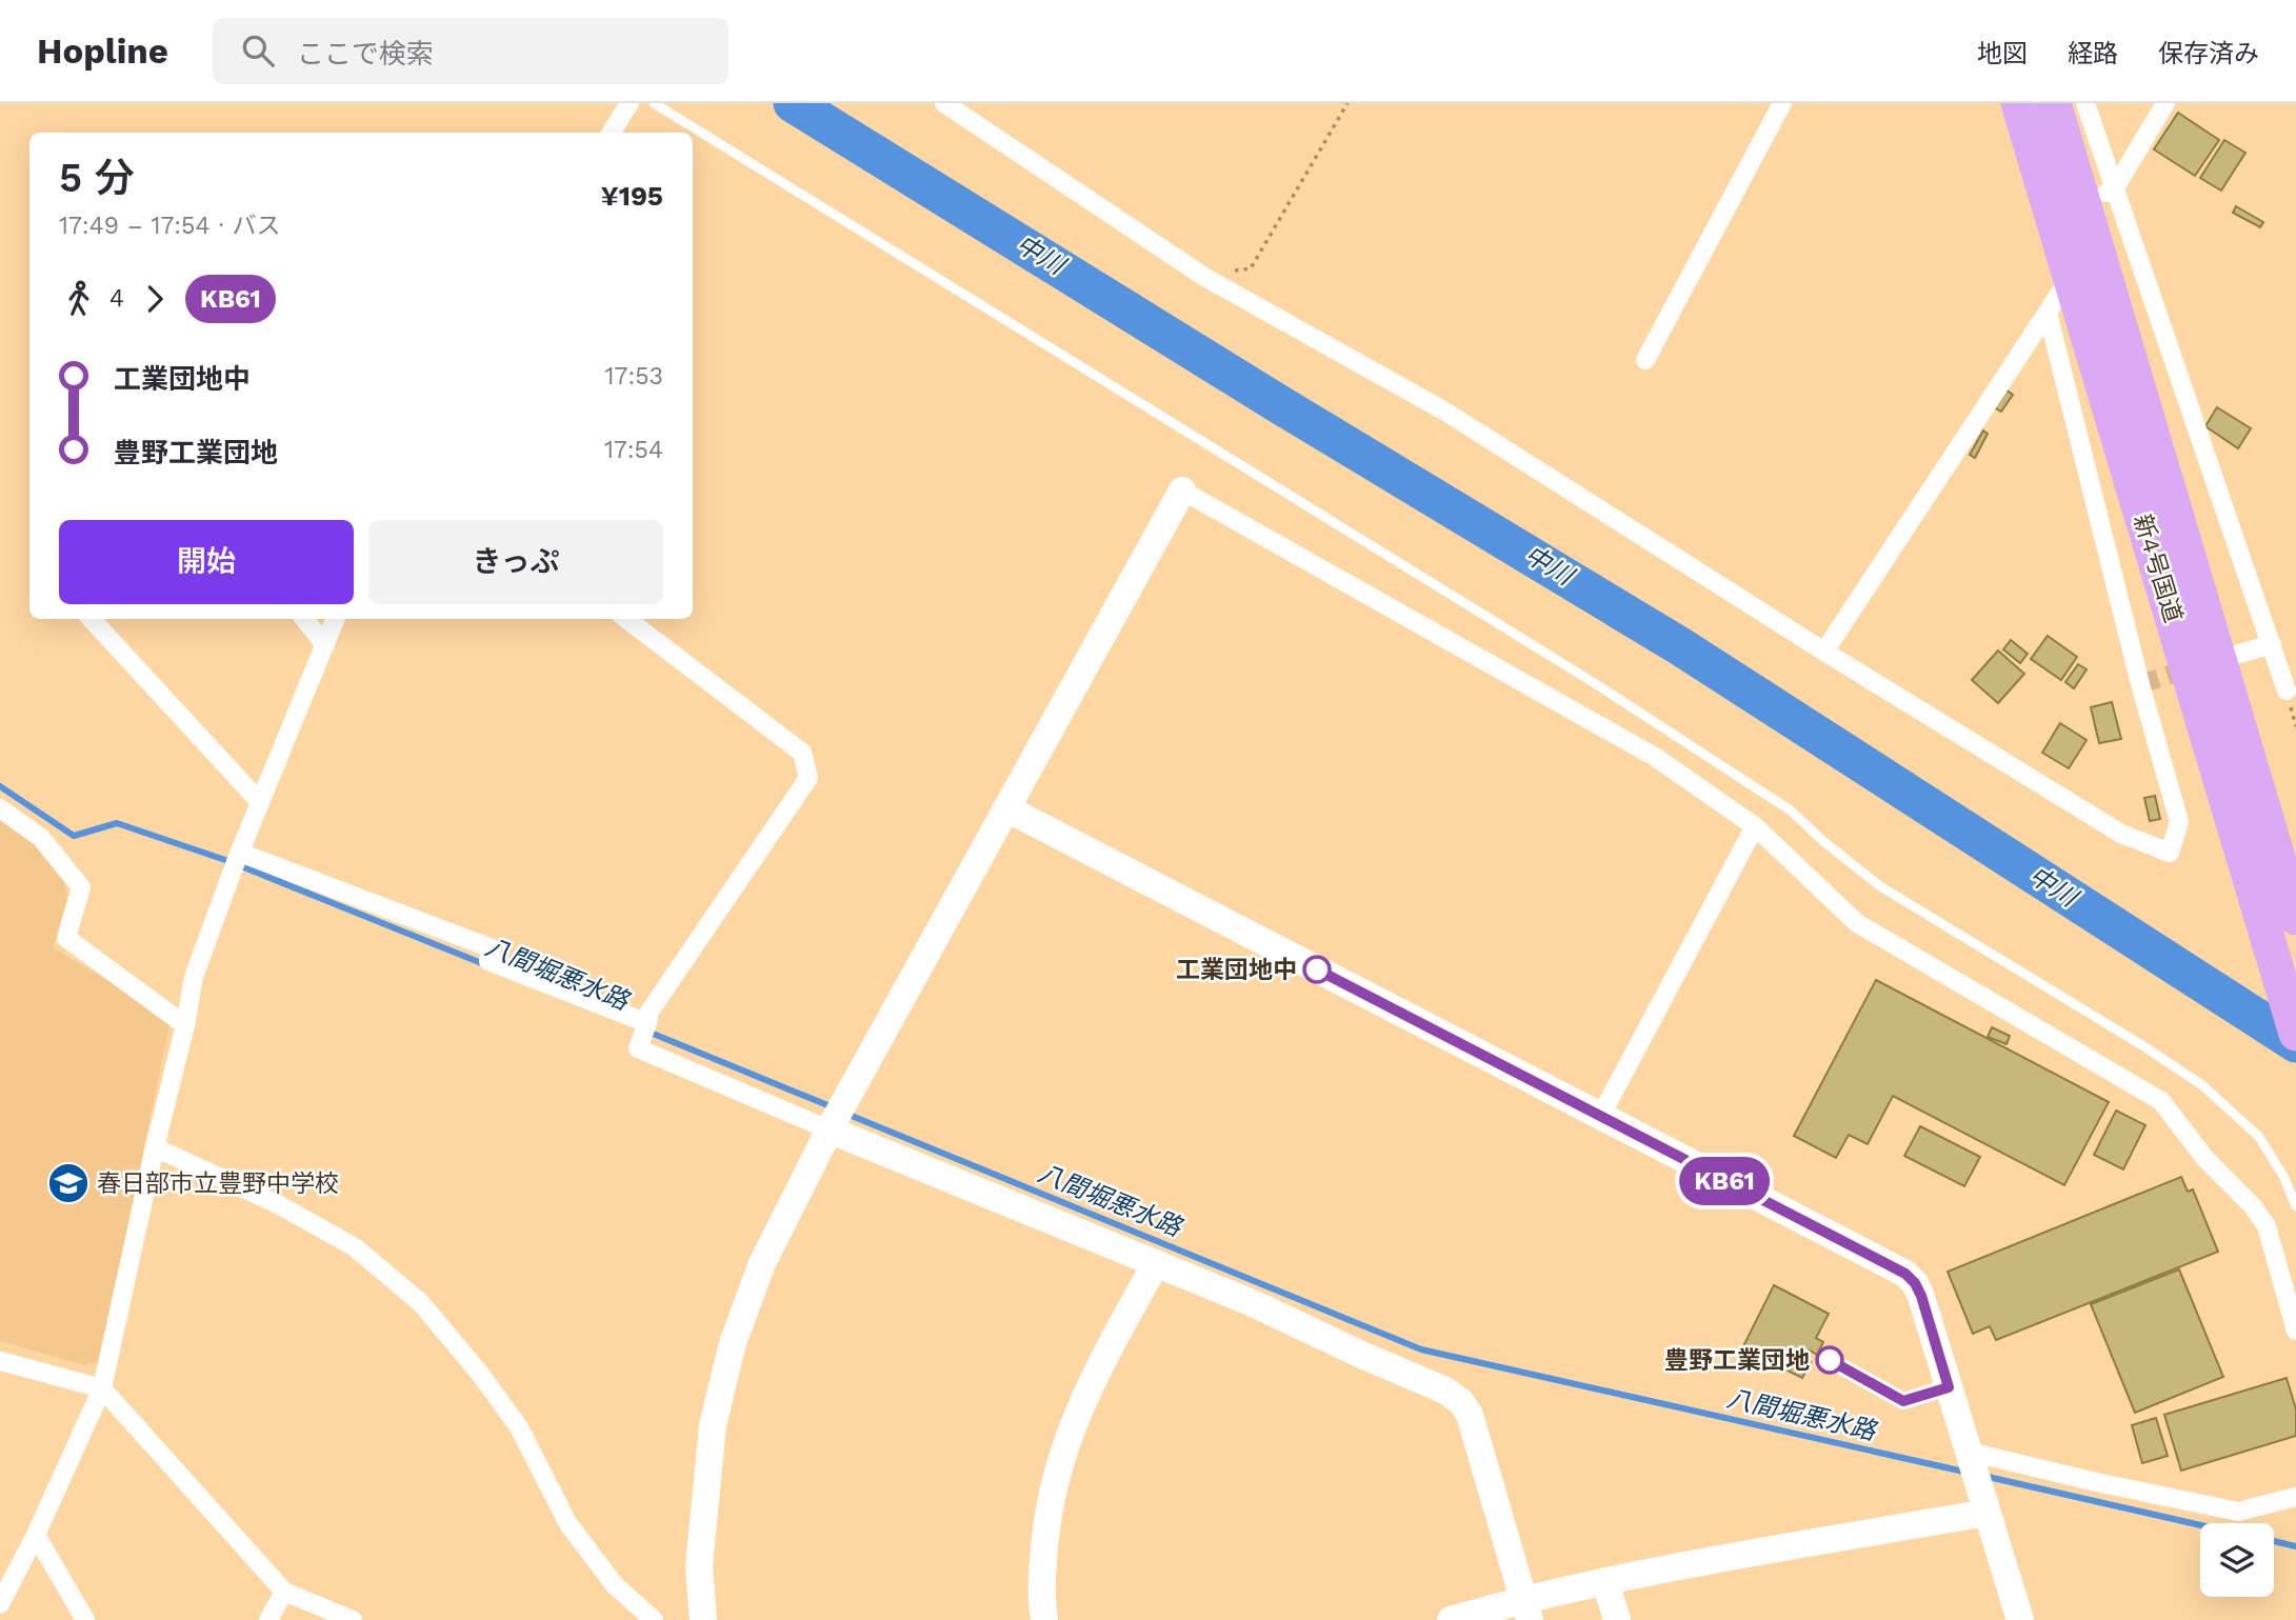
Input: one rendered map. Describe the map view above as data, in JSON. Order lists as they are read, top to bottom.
{
  "streets": {
    "highway": ["新4号国道"]
  },
  "water": ["中川", "八間堀悪水路"],
  "places": {
    "other": ["工業団地中", "豊野工業団地"],
    "school or university": ["春日部市立豊野中学校"]
  },
  "lines": ["bus line KB61"],
  "page": {
    "header": "Hopline",
    "search": "ここで検索",
    "nav": ["地図", "経路", "保存済み"],
    "on_map": "KB61",
    "heading": ["5 分", "17:49 – 17:54 · バス", "¥195"],
    "legs": ["4", "KB61"],
    "list": [
      {
        "name": "工業団地中",
        "value": "17:53"
      },
      {
        "name": "豊野工業団地",
        "value": "17:54"
      }
    ],
    "buttons": ["開始", "きっぷ"]
  }
}
